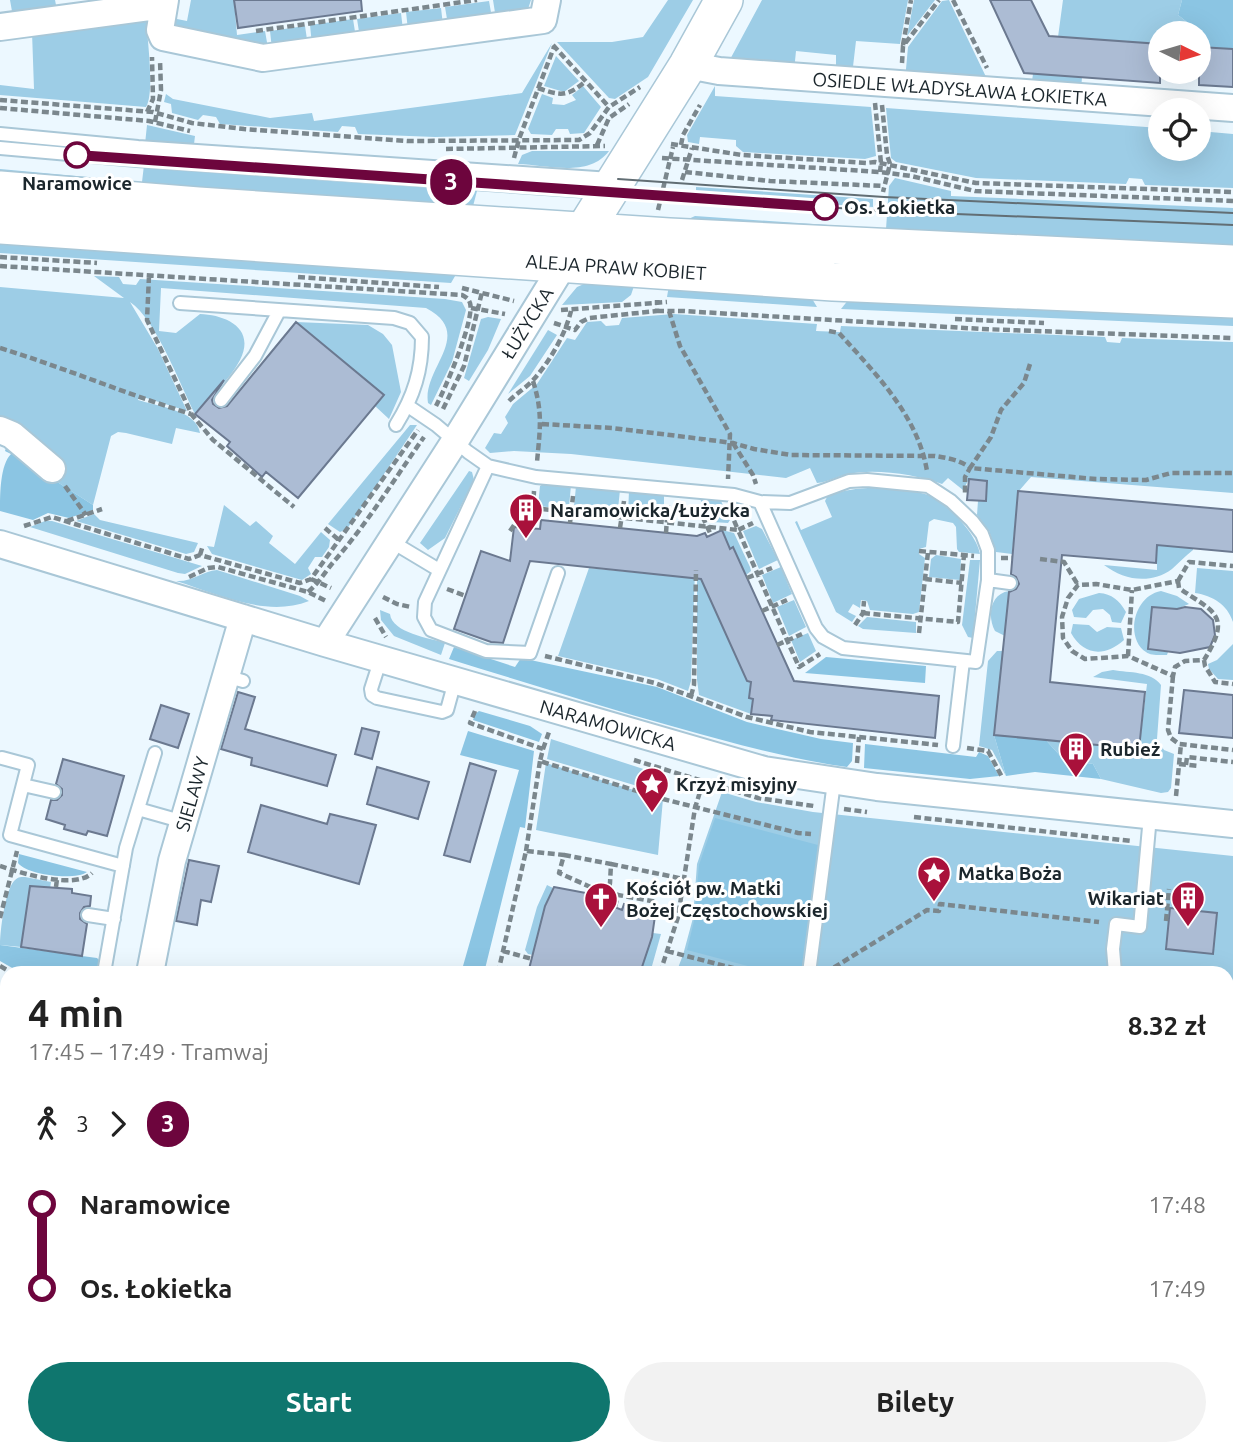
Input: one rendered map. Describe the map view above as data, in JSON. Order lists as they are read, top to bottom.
{
  "streets": {
    "street": [
      "OSIEDLE WŁADYSŁAWA ŁOKIETKA",
      "ALEJA PRAW KOBIET",
      "ŁUŻYCKA",
      "NARAMOWICKA",
      "SIELAWY"
    ]
  },
  "crossings": [
    ["OSIEDLE WŁADYSŁAWA ŁOKIETKA", "ŁUŻYCKA"],
    ["ALEJA PRAW KOBIET", "ŁUŻYCKA"],
    ["ŁUŻYCKA", "NARAMOWICKA"],
    ["NARAMOWICKA", "SIELAWY"]
  ],
  "places": {
    "other": ["Naramowice", "Os. Łokietka"],
    "building": ["Naramowicka/Łużycka", "Rubież", "Wikariat"],
    "place": ["Krzyż misyjny", "Matka Boża"],
    "church": ["Kościół pw. Matki Bożej Częstochowskiej"]
  },
  "lines": ["tram line 3"],
  "north": "right",
  "page": {
    "on_map": "3",
    "heading": ["4 min", "17:45 – 17:49 · Tramwaj", "8.32 zł"],
    "legs": ["3", "3"],
    "list": [
      {
        "name": "Naramowice",
        "value": "17:48"
      },
      {
        "name": "Os. Łokietka",
        "value": "17:49"
      }
    ],
    "buttons": ["Start", "Bilety"]
  }
}
